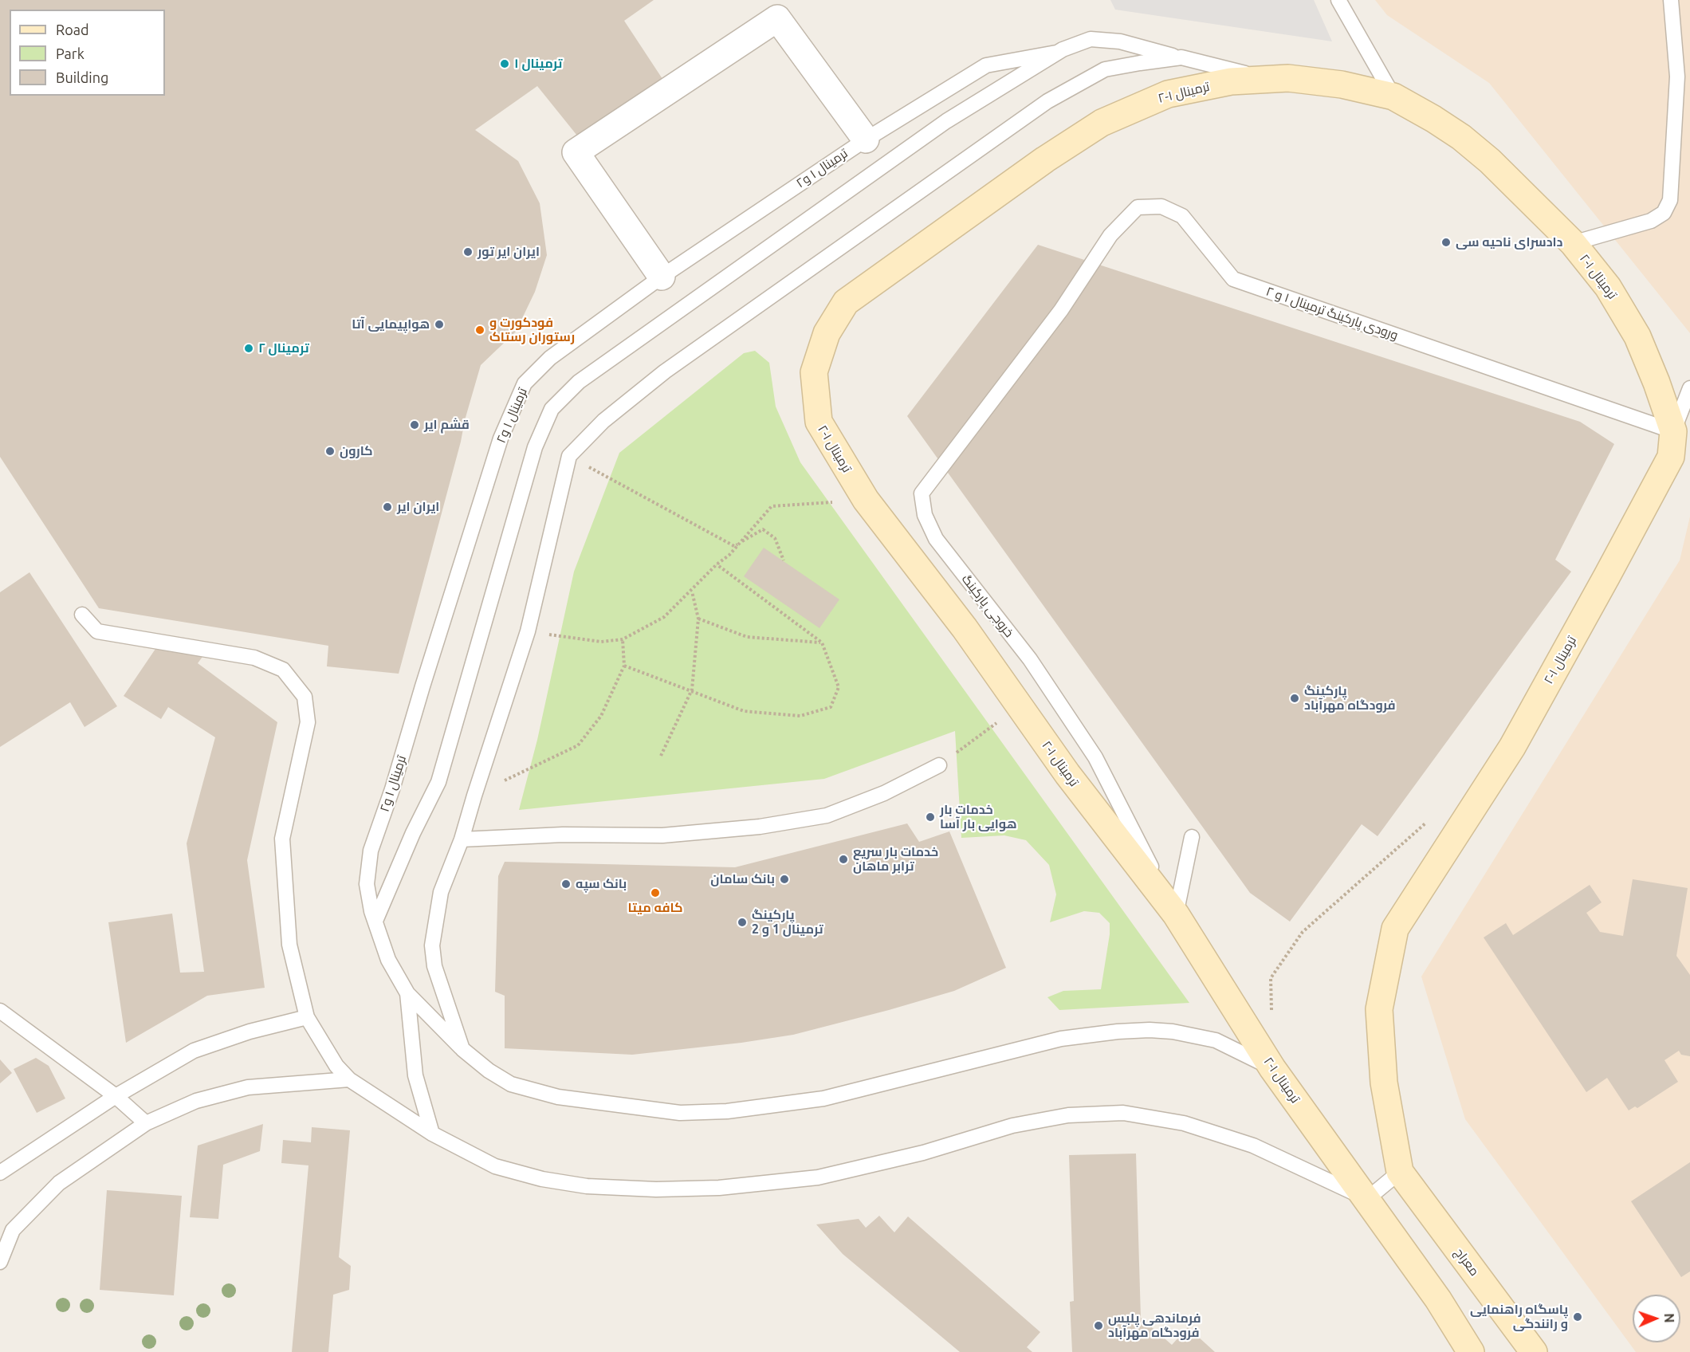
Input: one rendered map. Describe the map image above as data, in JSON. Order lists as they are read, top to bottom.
{
  "streets": {
    "main road": ["ترمینال ۱-۲", "معراج"],
    "lane": ["ترمینال ۱ و۲", "ورودی پارکینگ ترمینال ۱ و ۲", "خروجی پارکینگ"]
  },
  "crossings": [
    ["ترمینال ۱-۲", "ورودی پارکینگ ترمینال ۱ و ۲"],
    ["ترمینال ۱-۲", "خروجی پارکینگ"],
    ["ترمینال ۱-۲", "معراج"],
    ["ورودی پارکینگ ترمینال ۱ و ۲", "خروجی پارکینگ"]
  ],
  "places": [
    "ترمینال ۱",
    "دادسرای ناحیه سی",
    "ایران ایر تور",
    "هواپیمایی آتا",
    "فودکورت و رستوران رستاک",
    "ترمینال ۲",
    "قشم ایر",
    "کارون",
    "ایران ایر",
    "پارکینگ فرودگاه مهرآباد",
    "خدمات بار هوایی بار آسا",
    "خدمات بار سریع ترابر ماهان",
    "بانک سامان",
    "بانک سپه",
    "کافه میتا",
    "پارکینگ ترمینال 1 و 2",
    "پاسگاه راهنمایی و رانندگی",
    "فرماندهی پلیس فرودگاه مهرآباد"
  ],
  "legend": ["Road", "Park", "Building"],
  "north": "right"
}
